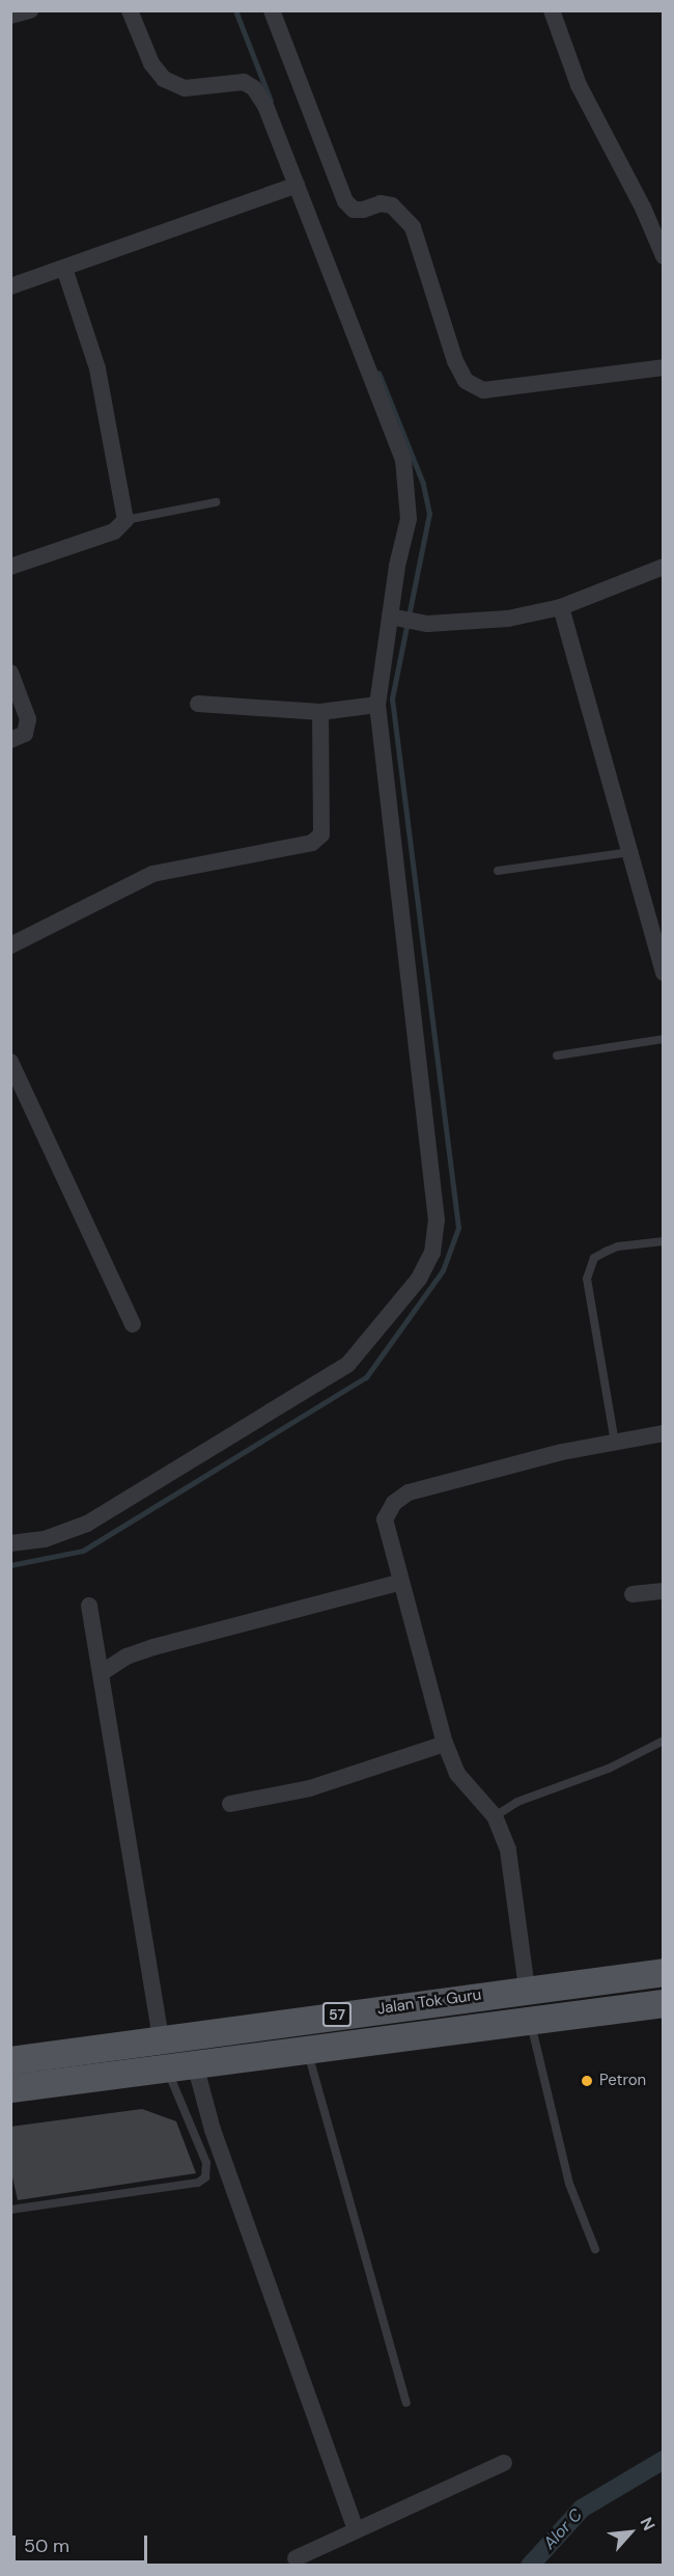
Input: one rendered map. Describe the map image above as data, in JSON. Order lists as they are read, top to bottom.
{
  "streets": {
    "main road": ["Jalan Tok Guru", "57"]
  },
  "water": ["Alor C"],
  "places": ["Petron"],
  "scale_bar": "50 m",
  "north": "top right"
}
